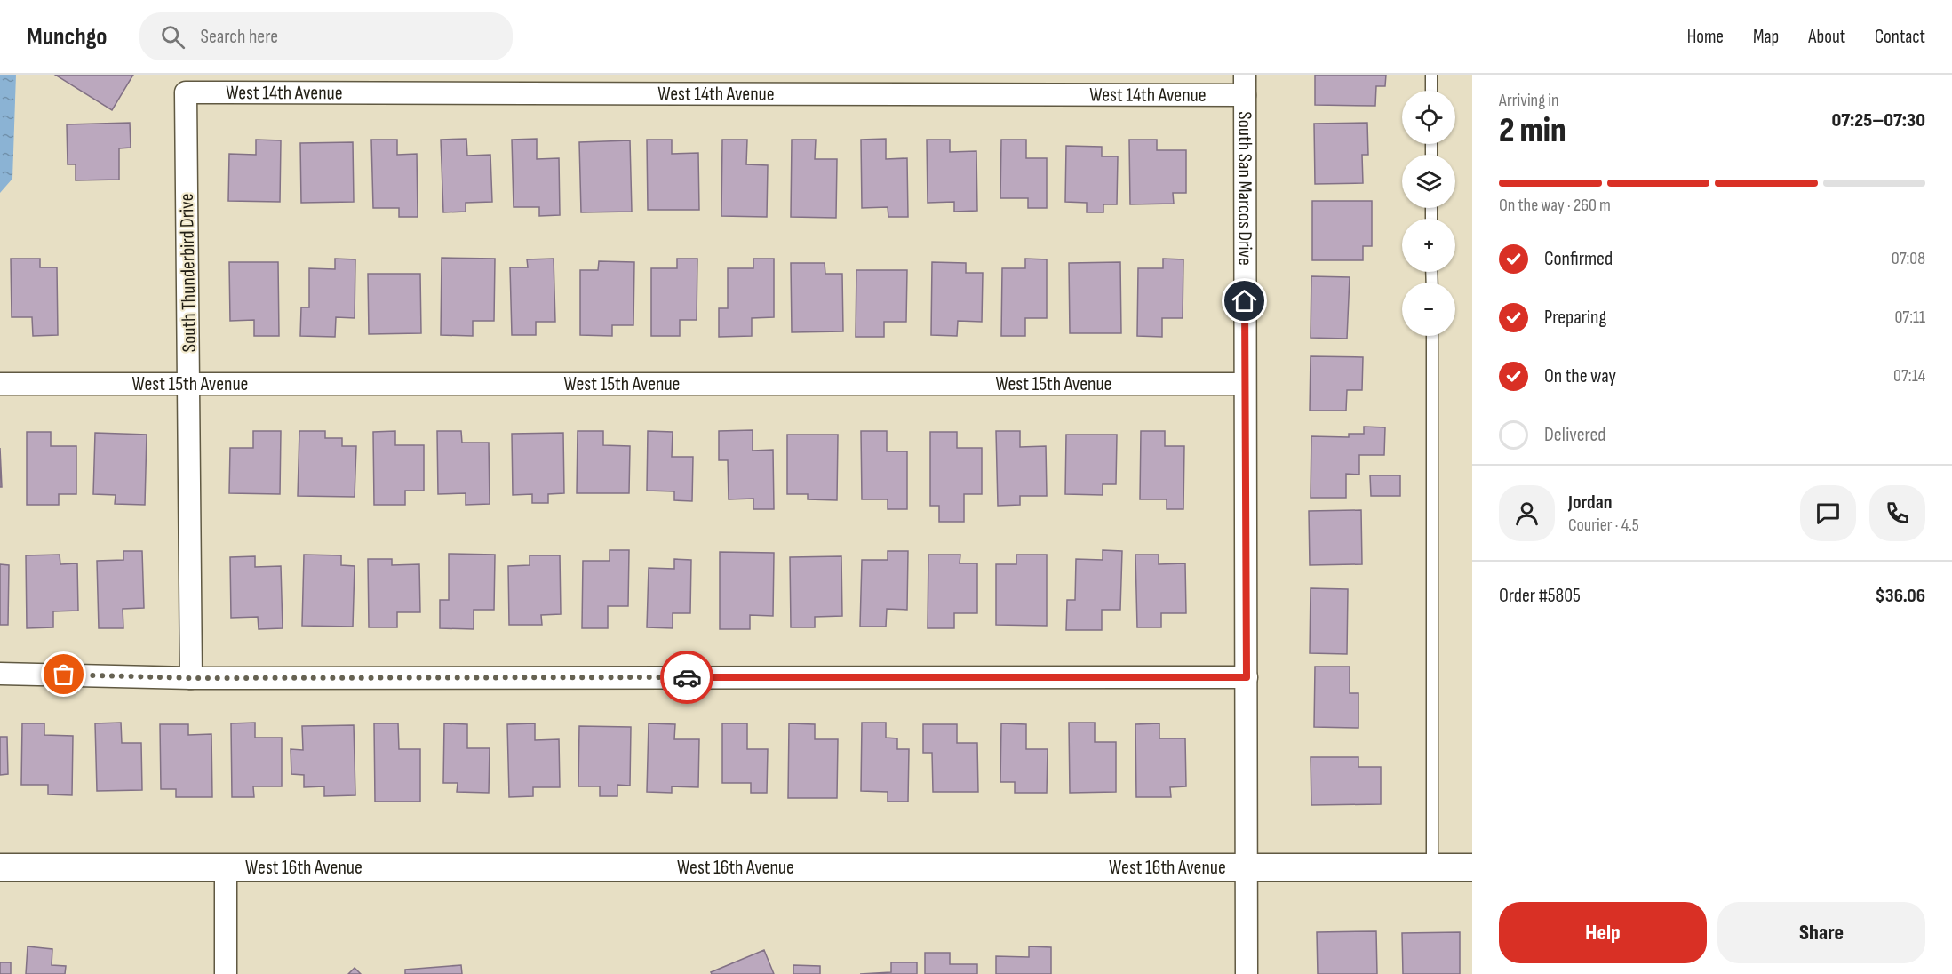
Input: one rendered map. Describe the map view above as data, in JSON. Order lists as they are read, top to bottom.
{
  "streets": {
    "street": [
      "West 14th Avenue",
      "South San Marcos Drive",
      "South Thunderbird Drive",
      "West 15th Avenue",
      "West 16th Avenue"
    ]
  },
  "crossings": [
    ["West 14th Avenue", "South San Marcos Drive"],
    ["West 14th Avenue", "South Thunderbird Drive"],
    ["South San Marcos Drive", "West 15th Avenue"],
    ["South San Marcos Drive", "West 16th Avenue"],
    ["South Thunderbird Drive", "West 15th Avenue"]
  ],
  "page": {
    "header": "Munchgo",
    "search": "Search here",
    "nav": [
      "Home",
      "Map",
      "About",
      "Contact"
    ],
    "heading": ["2 min", "Arriving in", "07:25–07:30"],
    "panel": [
      "Jordan",
      "Courier · 4.5",
      "Order #5805",
      "$36.06"
    ],
    "map_buttons": ["+", "−"],
    "bar": "On the way · 260 m",
    "list": [
      ["Confirmed", "07:08"],
      ["Preparing", "07:11"],
      ["On the way", "07:14"],
      "Delivered"
    ],
    "buttons": ["Help", "Share"]
  }
}
